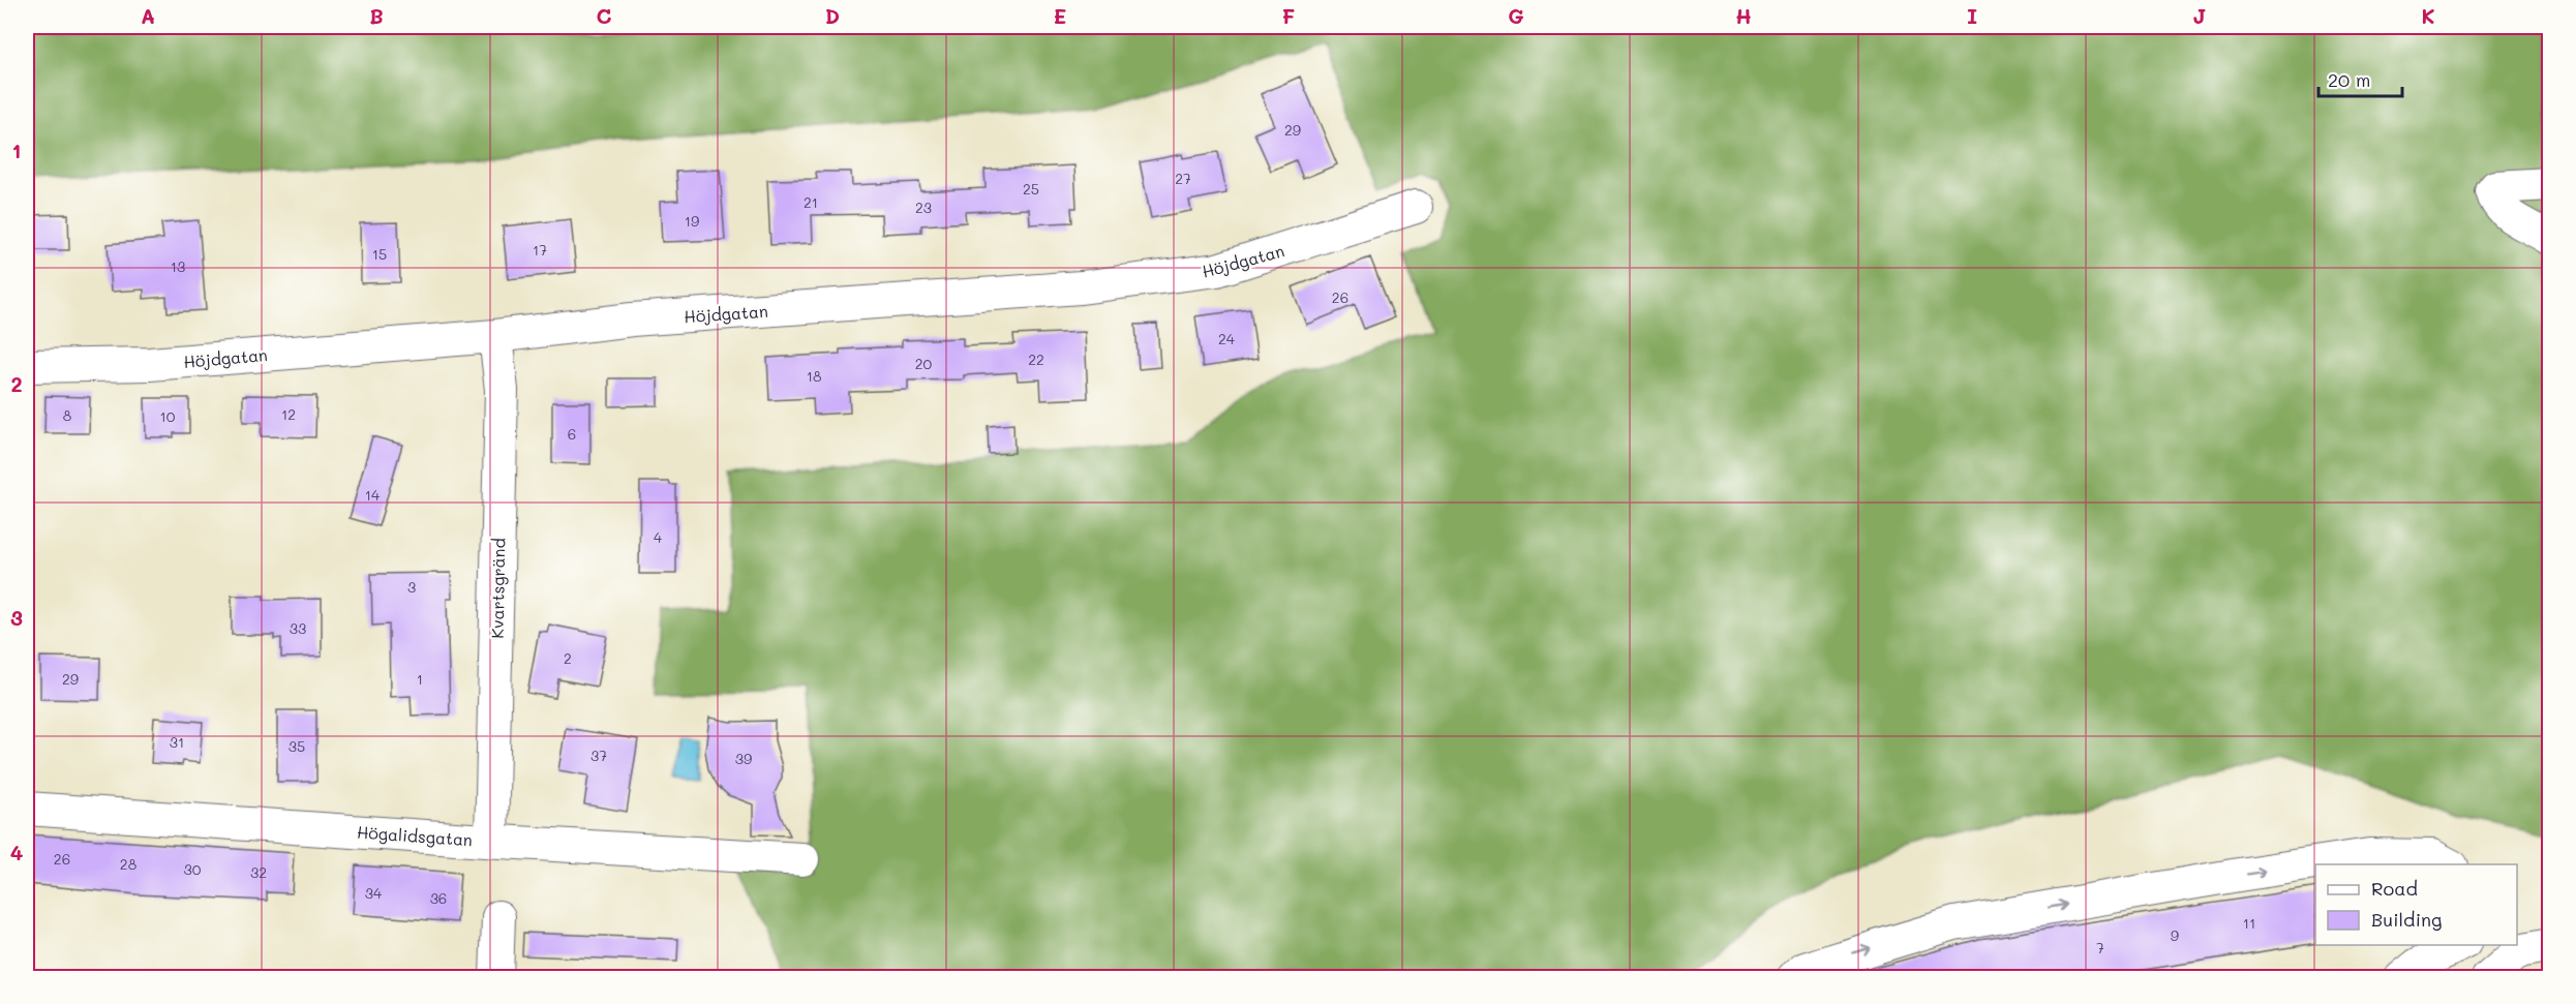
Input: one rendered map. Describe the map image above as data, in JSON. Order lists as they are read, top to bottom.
{
  "streets": {
    "street": ["Höjdgatan", "Kvartsgränd", "Högalidsgatan"]
  },
  "crossings": [
    ["Höjdgatan", "Kvartsgränd"],
    ["Kvartsgränd", "Högalidsgatan"]
  ],
  "house_numbers": [
    "29",
    "27",
    "25",
    "21",
    "23",
    "19",
    "17",
    "15",
    "13",
    "26",
    "24",
    "22",
    "20",
    "18",
    "12",
    "8",
    "10",
    "6",
    "14",
    "4",
    "3",
    "33",
    "2",
    "29",
    "1",
    "31",
    "35",
    "37",
    "39",
    "26",
    "28",
    "30",
    "32",
    "34",
    "36",
    "11",
    "9",
    "7"
  ],
  "legend": ["Road", "Building"],
  "scale_bar": "20 m",
  "grid": {
    "columns": [
      "A",
      "B",
      "C",
      "D",
      "E",
      "F",
      "G",
      "H",
      "I",
      "J",
      "K"
    ],
    "rows": [
      "1",
      "2",
      "3",
      "4"
    ]
  }
}
